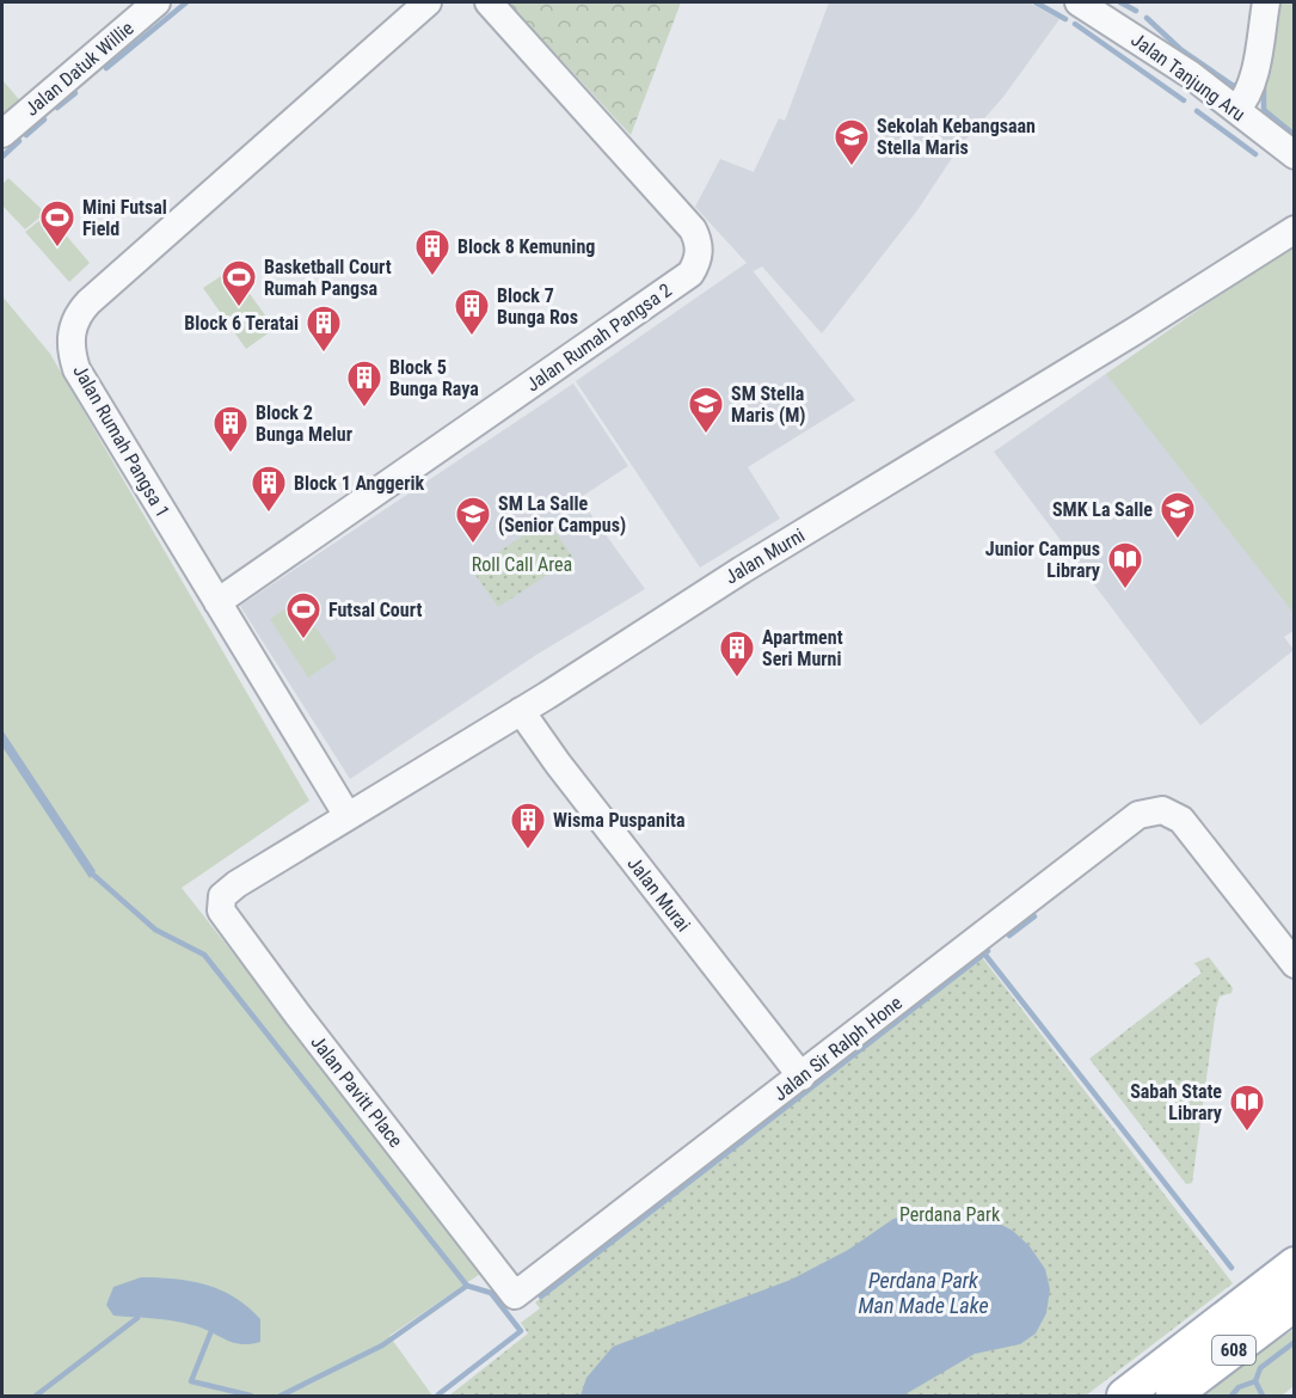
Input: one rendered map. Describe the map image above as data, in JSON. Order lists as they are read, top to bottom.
{
  "streets": {
    "main road": ["608"],
    "street": [
      "Jalan Datuk Willie",
      "Jalan Tanjung Aru",
      "Jalan Rumah Pangsa 2",
      "Jalan Rumah Pangsa 1",
      "Jalan Murni",
      "Jalan Murai",
      "Jalan Sir Ralph Hone",
      "Jalan Pavitt Place"
    ]
  },
  "crossings": [
    ["Jalan Rumah Pangsa 2", "Jalan Rumah Pangsa 1"],
    ["Jalan Rumah Pangsa 1", "Jalan Murni"],
    ["Jalan Murni", "Jalan Murai"],
    ["Jalan Murni", "Jalan Pavitt Place"],
    ["Jalan Murai", "Jalan Sir Ralph Hone"],
    ["Jalan Sir Ralph Hone", "Jalan Pavitt Place"]
  ],
  "water": ["Perdana Park Man Made Lake"],
  "parks": ["Roll Call Area", "Perdana Park"],
  "places": {
    "school or university": [
      "Sekolah Kebangsaan Stella Maris",
      "SM Stella Maris (M)",
      "SMK La Salle",
      "SM La Salle (Senior Campus)"
    ],
    "sports": ["Mini Futsal Field", "Basketball Court Rumah Pangsa", "Futsal Court"],
    "building": [
      "Block 8 Kemuning",
      "Block 7 Bunga Ros",
      "Block 6 Teratai",
      "Block 5 Bunga Raya",
      "Block 2 Bunga Melur",
      "Block 1 Anggerik",
      "Apartment Seri Murni",
      "Wisma Puspanita"
    ],
    "library": ["Junior Campus Library", "Sabah State Library"]
  }
}
